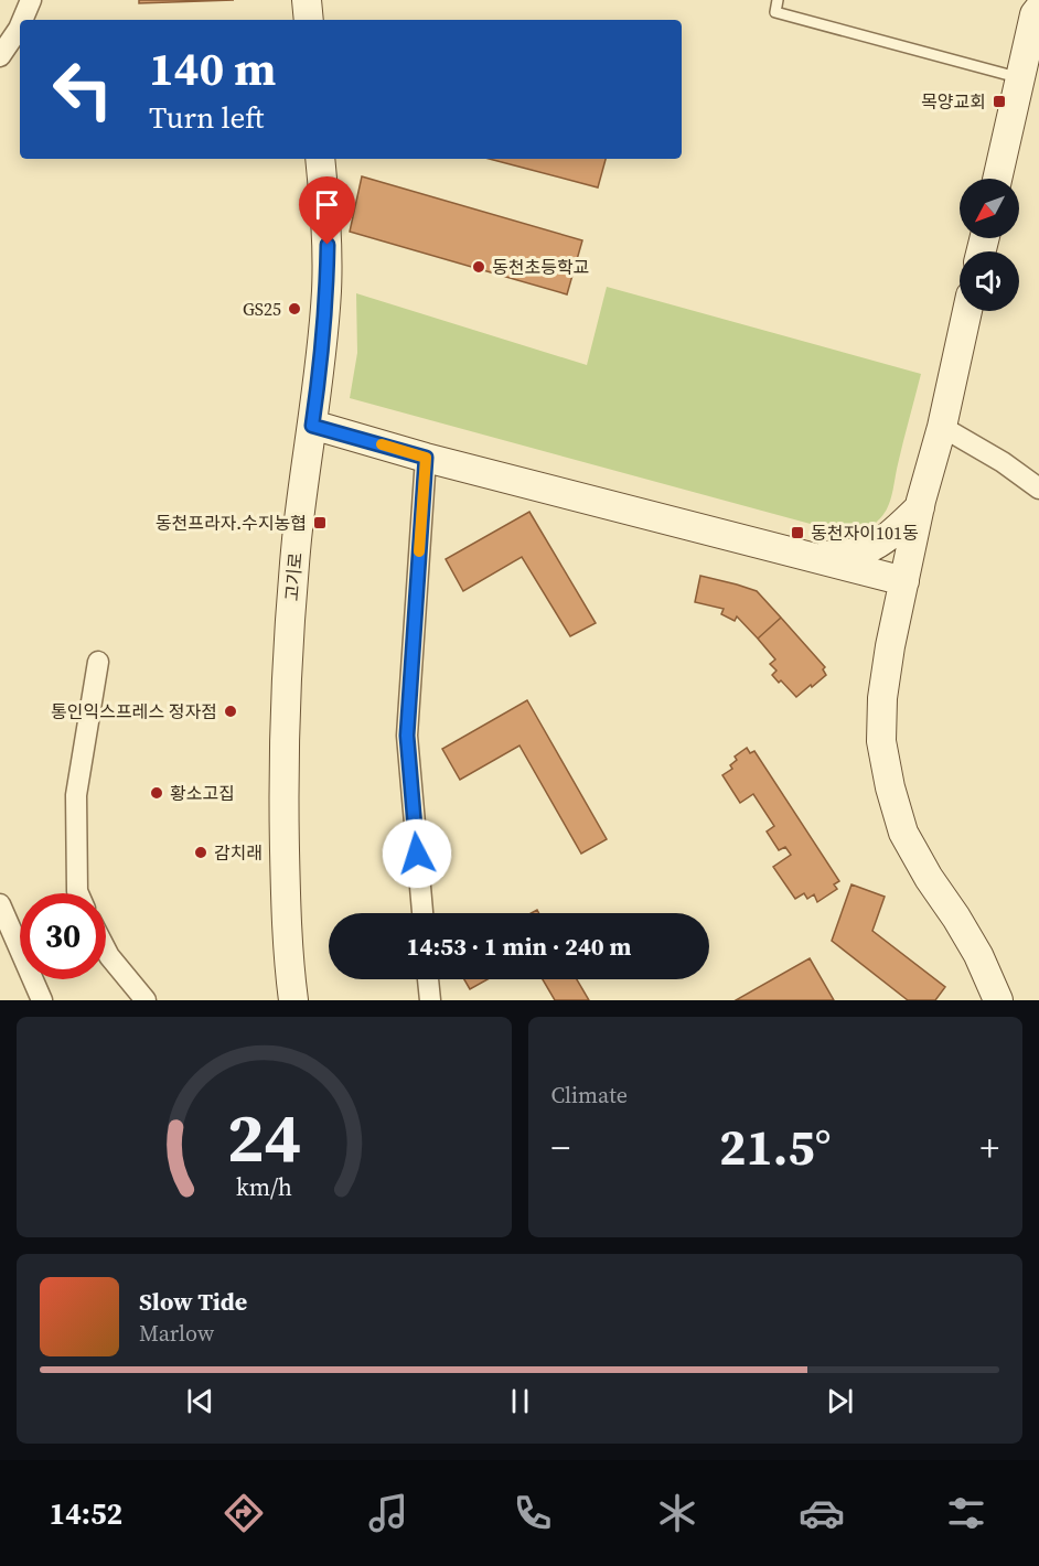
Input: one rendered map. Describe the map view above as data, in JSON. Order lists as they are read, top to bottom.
{
  "streets": {
    "street": ["고기로"]
  },
  "places": {
    "transit": ["목양교회", "동천프라자.수지농협", "동천자이101동"],
    "other": [
      "동천초등학교",
      "GS25",
      "통인익스프레스 정자점",
      "황소고집",
      "감치래"
    ]
  },
  "north": "bottom left",
  "page": {
    "turn": ["140 m", "Turn left"],
    "limit": "30",
    "trip": "14:53 · 1 min · 240 m",
    "tile": "Climate",
    "heat": ["−", "21.5°", "+"],
    "song": ["Slow Tide", "Marlow"],
    "tabs": "14:52",
    "gauge": ["24", "km/h"]
  }
}
